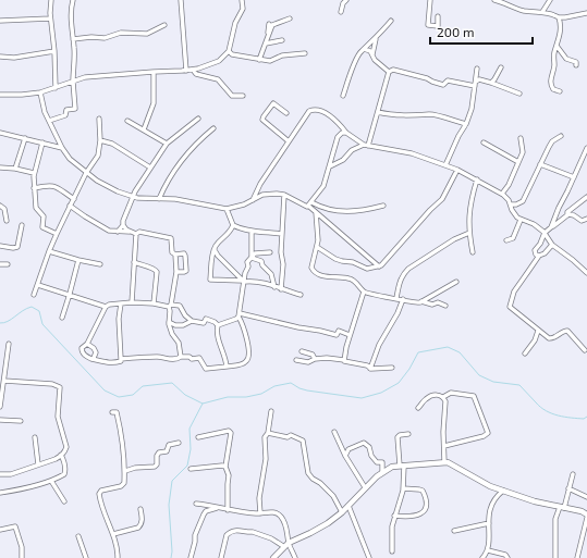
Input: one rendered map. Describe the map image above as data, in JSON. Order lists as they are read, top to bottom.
{
  "scale_bar": "200 m"
}
